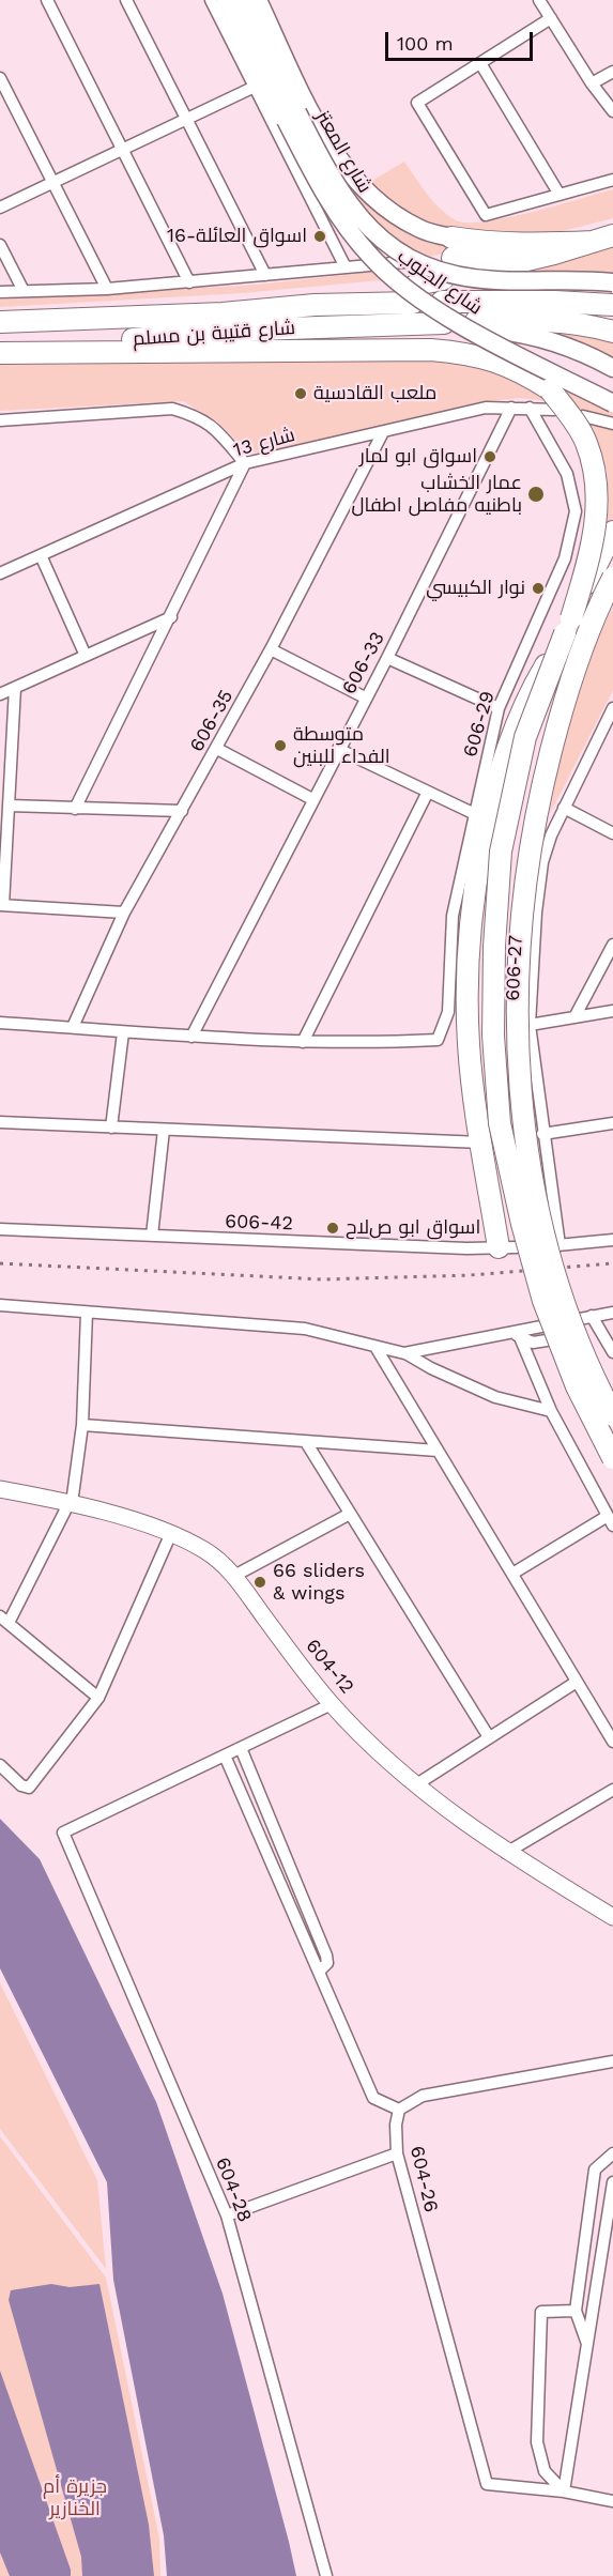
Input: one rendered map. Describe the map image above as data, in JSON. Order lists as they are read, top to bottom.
{
  "streets": {
    "highway": ["شارع قتيبة بن مسلم"],
    "main road": ["شارع المعتز", "شارع الجنوب", "604-12"],
    "street": [
      "شارع 13",
      "606-33",
      "606-35",
      "606-29",
      "606-27",
      "606-42",
      "604-26",
      "604-28"
    ]
  },
  "crossings": [
    ["شارع المعتز", "شارع الجنوب"],
    ["شارع 13", "606-33"],
    ["شارع 13", "606-35"],
    ["شارع 13", "606-29"]
  ],
  "parks": ["جزيرة أم الخنازير"],
  "places": [
    "16-اسواق العائلة",
    "ملعب القادسية",
    "اسواق ابو لمار",
    "عمار الخشاب باطنيه مفاصل اطفال",
    "نوار الكبيسي",
    "متوسطة الفداء للبنين",
    "اسواق ابو صﻻح",
    "66 sliders & wings"
  ],
  "scale_bar": "100 m"
}
